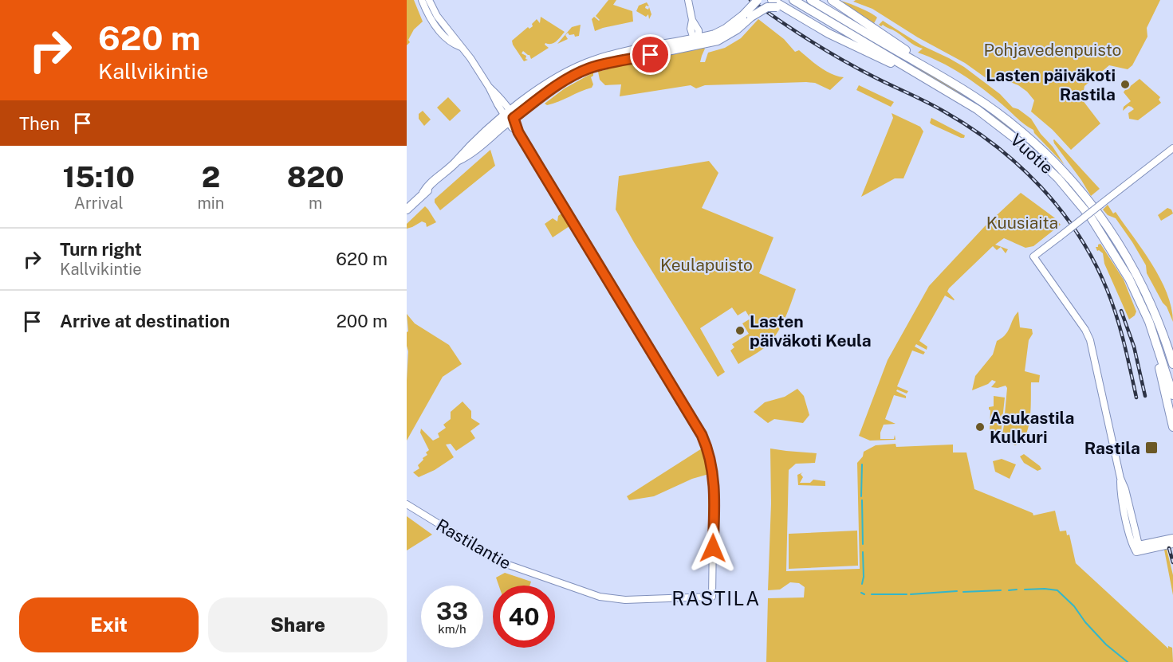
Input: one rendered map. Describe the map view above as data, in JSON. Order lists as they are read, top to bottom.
{
  "streets": {
    "main road": ["Vuotie"],
    "street": ["Rastilantie"]
  },
  "districts": ["RASTILA"],
  "parks": ["Pohjavedenpuisto", "Kuusiaita", "Keulapuisto"],
  "places": {
    "other": ["Lasten päiväkoti Rastila", "Lasten päiväkoti Keula", "Asukastila Kulkuri"],
    "transit": ["Rastila"]
  },
  "page": {
    "turn": ["620 m", "Kallvikintie"],
    "then": "Then",
    "eta": [
      "15:10",
      "Arrival",
      "2",
      "min",
      "820",
      "m"
    ],
    "list": [
      {
        "name": "Turn right",
        "note": "Kallvikintie",
        "value": "620 m"
      },
      {
        "name": "Arrive at destination",
        "value": "200 m"
      }
    ],
    "speed": "33 km/h",
    "limit": "40",
    "buttons": ["Exit", "Share"]
  }
}
